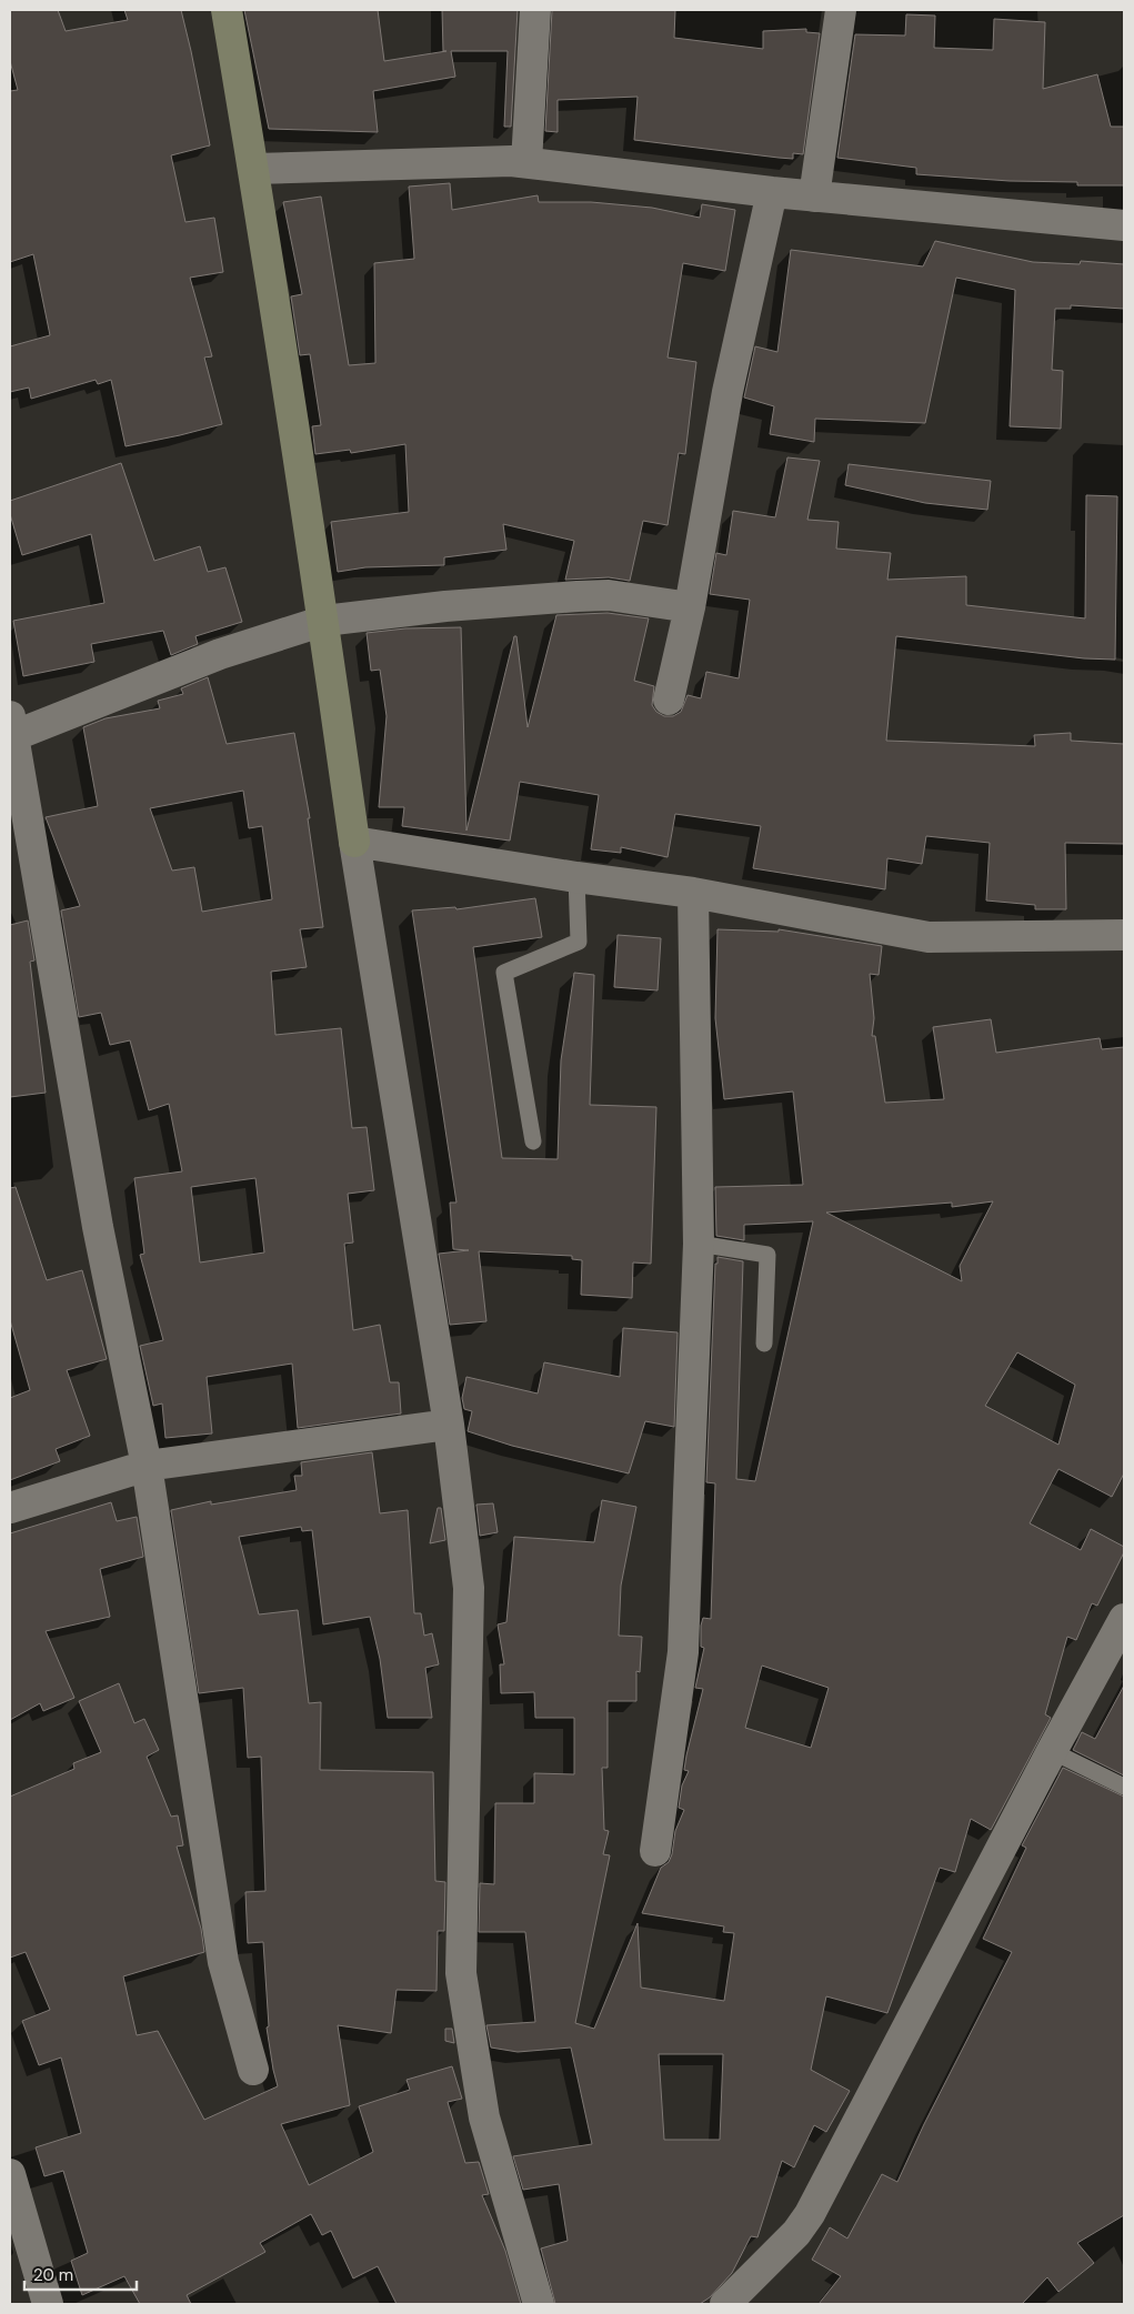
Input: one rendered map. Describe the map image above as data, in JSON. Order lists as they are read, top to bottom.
{
  "scale_bar": "20 m"
}
